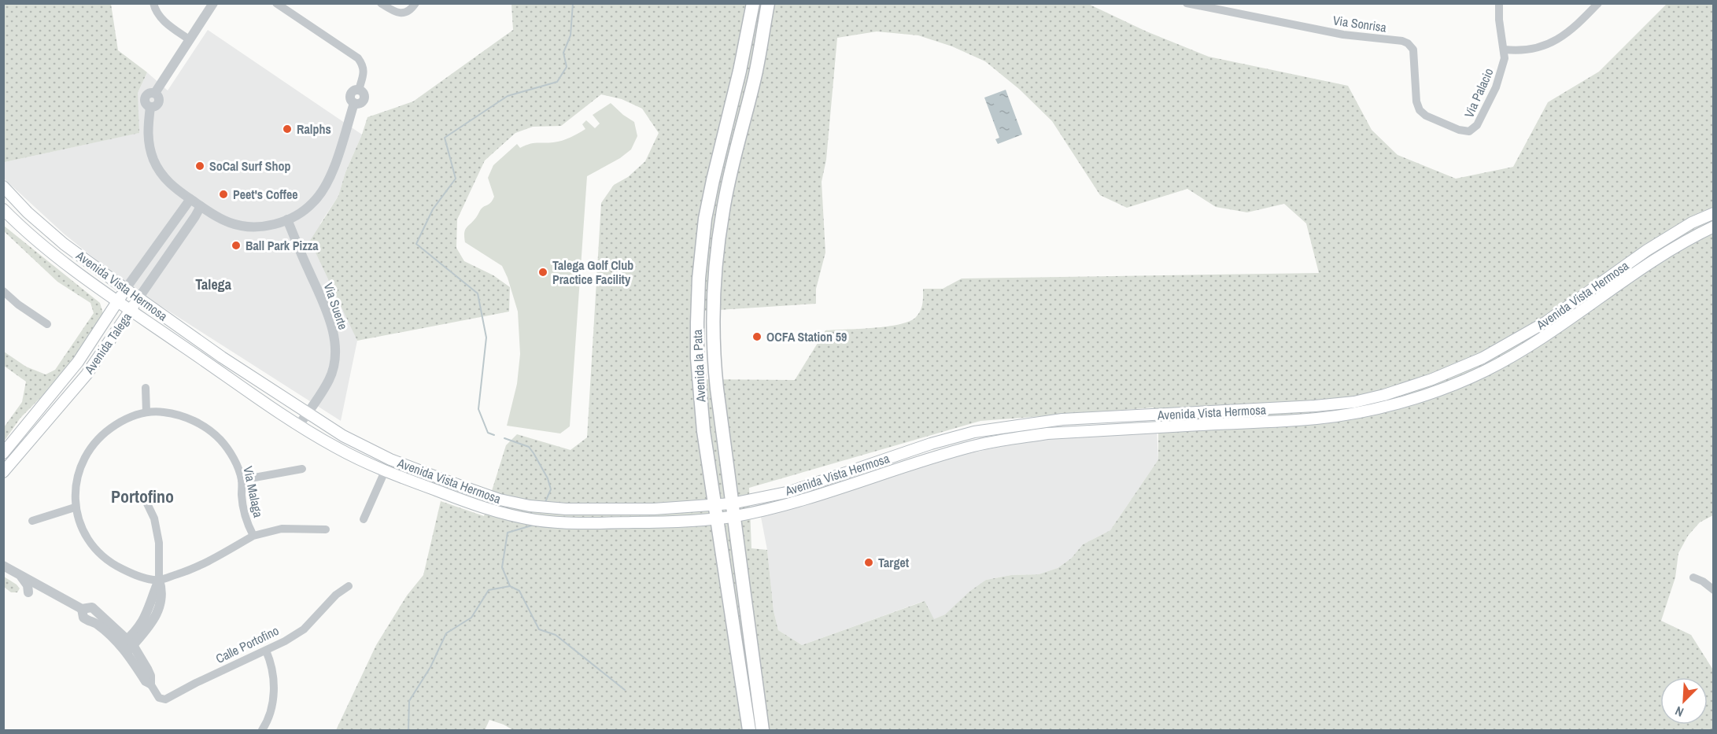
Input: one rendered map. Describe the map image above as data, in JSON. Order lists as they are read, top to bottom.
{
  "streets": {
    "highway": ["Avenida la Pata"],
    "main road": ["Avenida Vista Hermosa", "Avenida Talega"],
    "street": [
      "Via Sonrisa",
      "Via Palacio",
      "Via Suerte",
      "Via Malaga",
      "Calle Portofino"
    ]
  },
  "crossings": [
    ["Via Sonrisa", "Via Palacio"],
    ["Avenida Vista Hermosa", "Via Suerte"],
    ["Avenida Vista Hermosa", "Avenida Talega"],
    ["Avenida Vista Hermosa", "Avenida la Pata"]
  ],
  "districts": ["Talega", "Portofino"],
  "places": [
    "Ralphs",
    "SoCal Surf Shop",
    "Peet's Coffee",
    "Ball Park Pizza",
    "Talega Golf Club Practice Facility",
    "OCFA Station 59",
    "Target"
  ],
  "north": "bottom left"
}
